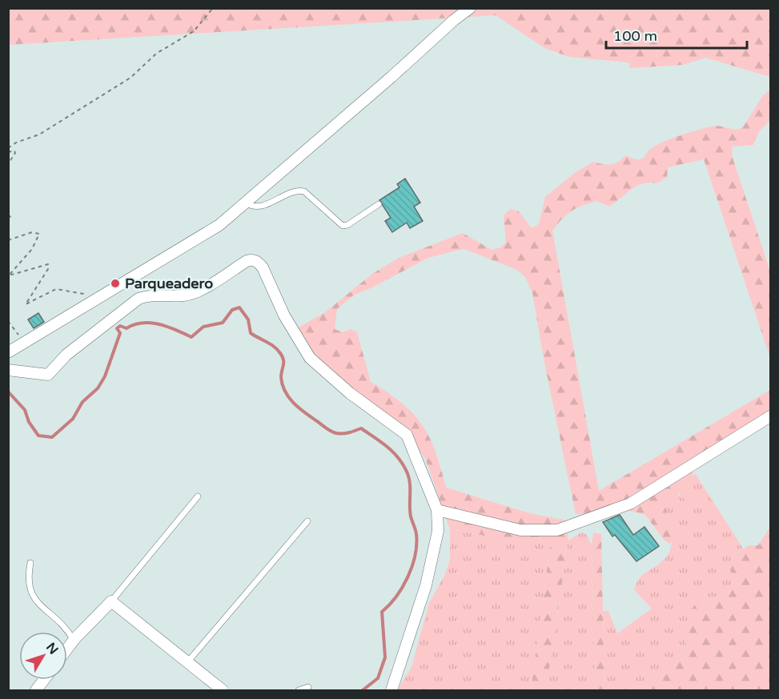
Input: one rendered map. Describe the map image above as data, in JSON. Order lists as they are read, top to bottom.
{
  "places": ["Parqueadero"],
  "scale_bar": "100 m",
  "north": "top right"
}
